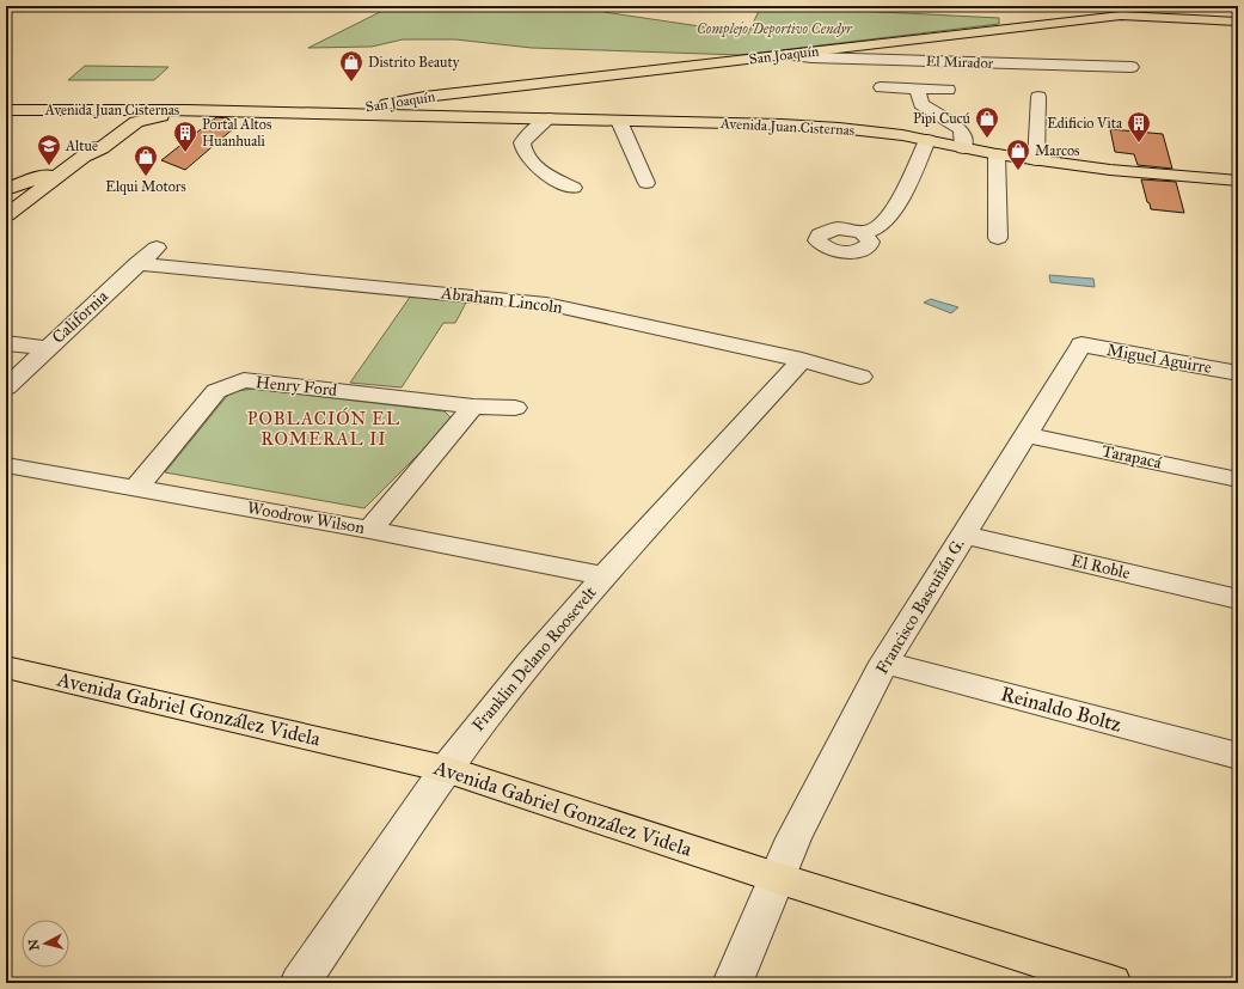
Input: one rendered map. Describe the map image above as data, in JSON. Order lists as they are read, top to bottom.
{
  "streets": {
    "main road": ["San Joaquín", "Avenida Juan Cisternas", "Avenida Gabriel González Videla"],
    "street": [
      "El Mirador",
      "Abraham Lincoln",
      "California",
      "Miguel Aguirre",
      "Henry Ford",
      "Tarapacá",
      "Woodrow Wilson",
      "El Roble",
      "Francisco Bascuñán G.",
      "Franklin Delano Roosevelt",
      "Reinaldo Boltz"
    ]
  },
  "crossings": [
    ["San Joaquín", "El Mirador"],
    ["San Joaquín", "Avenida Juan Cisternas"],
    ["Abraham Lincoln", "California"],
    ["Abraham Lincoln", "Franklin Delano Roosevelt"],
    ["Miguel Aguirre", "Francisco Bascuñán G."],
    ["Henry Ford", "Woodrow Wilson"],
    ["Tarapacá", "Francisco Bascuñán G."],
    ["Woodrow Wilson", "Franklin Delano Roosevelt"],
    ["El Roble", "Francisco Bascuñán G."],
    ["Francisco Bascuñán G.", "Avenida Gabriel González Videla"],
    ["Francisco Bascuñán G.", "Reinaldo Boltz"],
    ["Franklin Delano Roosevelt", "Avenida Gabriel González Videla"]
  ],
  "districts": ["POBLACIÓN EL ROMERAL II"],
  "parks": ["Complejo Deportivo Cendyr"],
  "places": {
    "shop": [
      "Distrito Beauty",
      "Pipi Cucú",
      "Marcos",
      "Elqui Motors"
    ],
    "building": ["Edificio Vita", "Portal Altos Huanhuali"],
    "school or university": ["Altue"]
  },
  "north": "left"
}
